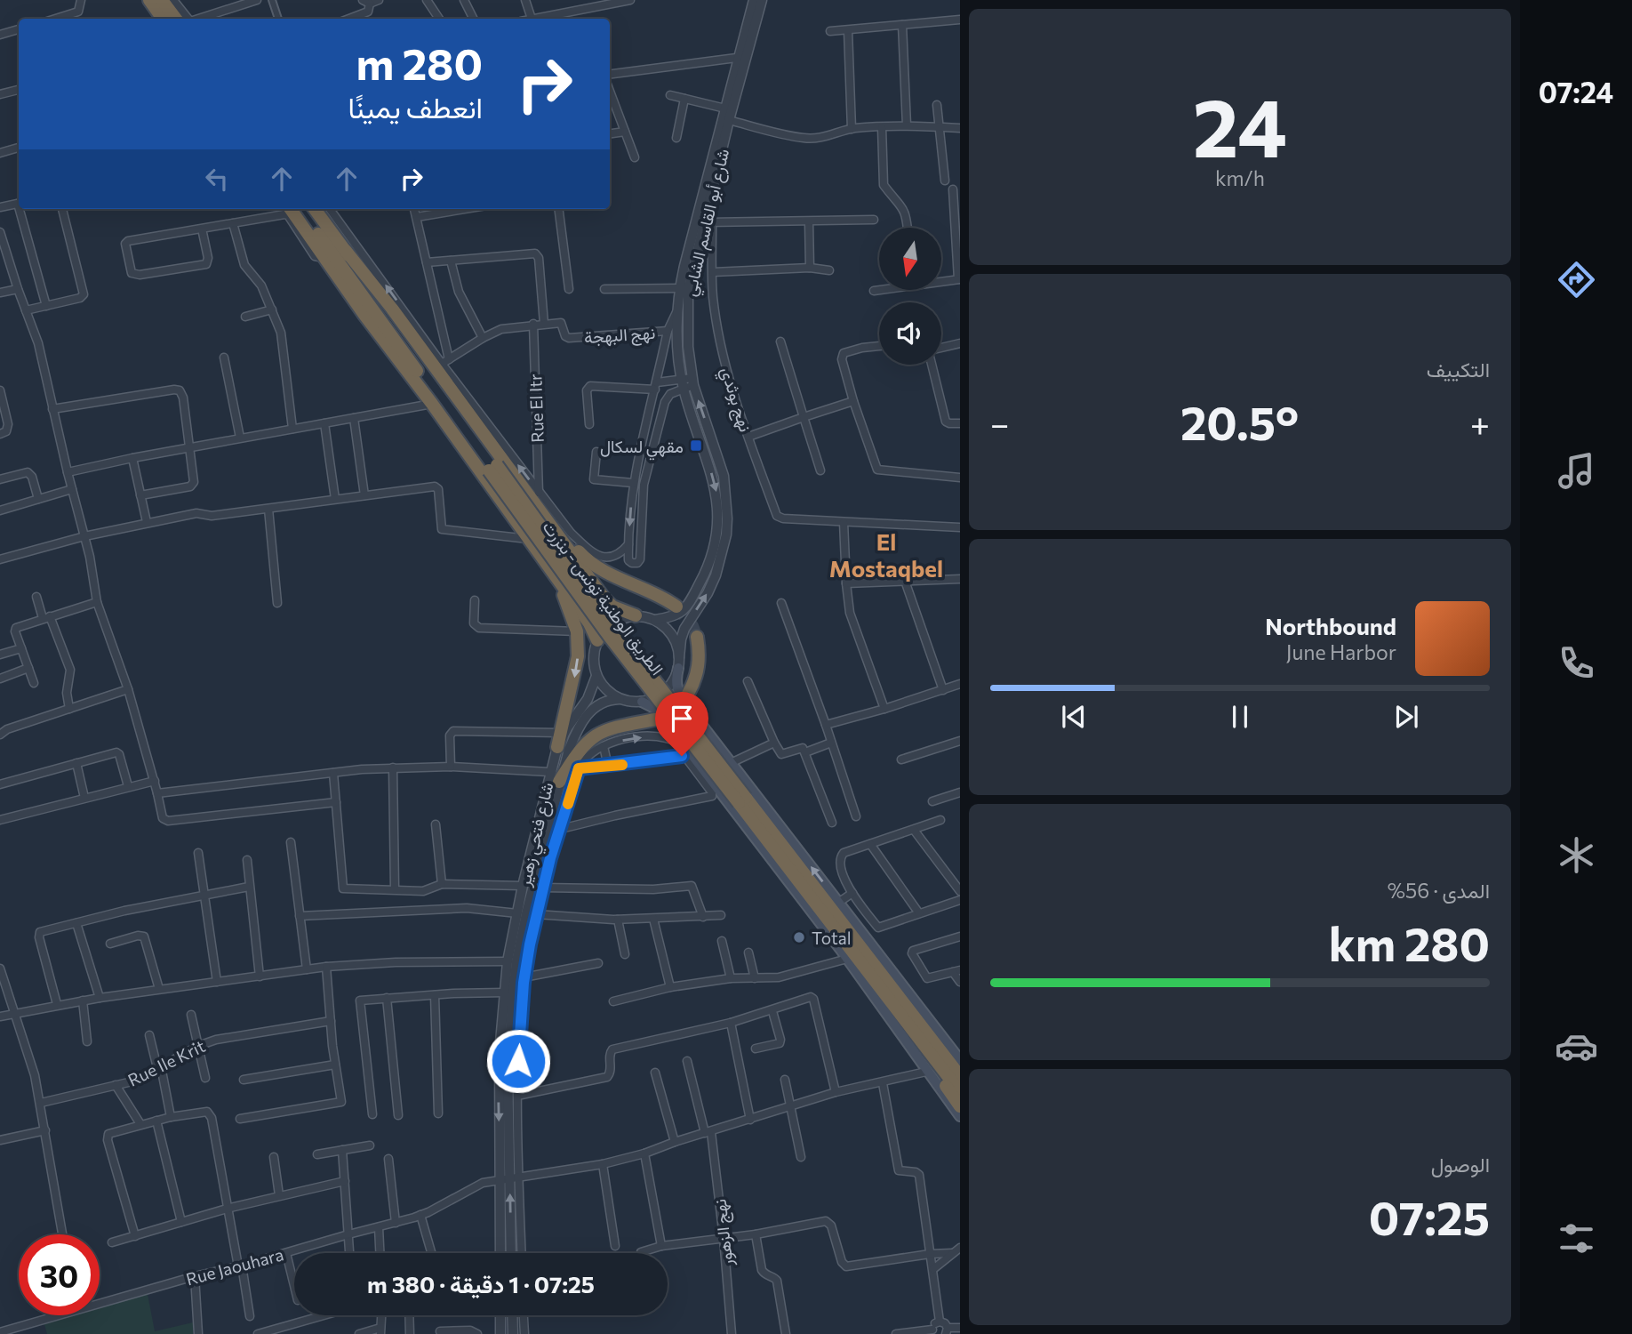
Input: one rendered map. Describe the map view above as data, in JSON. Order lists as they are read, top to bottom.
{
  "streets": {
    "highway": ["الطريق الوطنية تونس - بنزرت"],
    "street": [
      "شارع أبو القاسم الشابي",
      "نهج البهجة",
      "نهج بوثدي",
      "Rue El Itr",
      "شارع فتحي زهير",
      "Rue Ile Krit",
      "نهج الزهور",
      "Rue Jaouhara"
    ]
  },
  "crossings": [
    ["شارع أبو القاسم الشابي", "نهج بوثدي"],
    ["شارع أبو القاسم الشابي", "شارع فتحي زهير"],
    ["شارع فتحي زهير", "Rue Jaouhara"],
    ["نهج الزهور", "Rue Jaouhara"]
  ],
  "districts": ["El Mostaqbel"],
  "places": {
    "transit": ["مقهي لسكال"],
    "other": ["Total"]
  },
  "north": "bottom",
  "page": {
    "tabs": "07:24",
    "tile": [
      ["24", "km/h"],
      "التكييف",
      ["المدى · 56%", "280 km"],
      ["الوصول", "07:25"]
    ],
    "turn": ["280 m", "انعطف يمينًا"],
    "heat": ["−", "20.5°", "+"],
    "song": ["Northbound", "June Harbor"],
    "limit": "30",
    "trip": "07:25 · 1 دقيقة · 380 m"
  }
}
